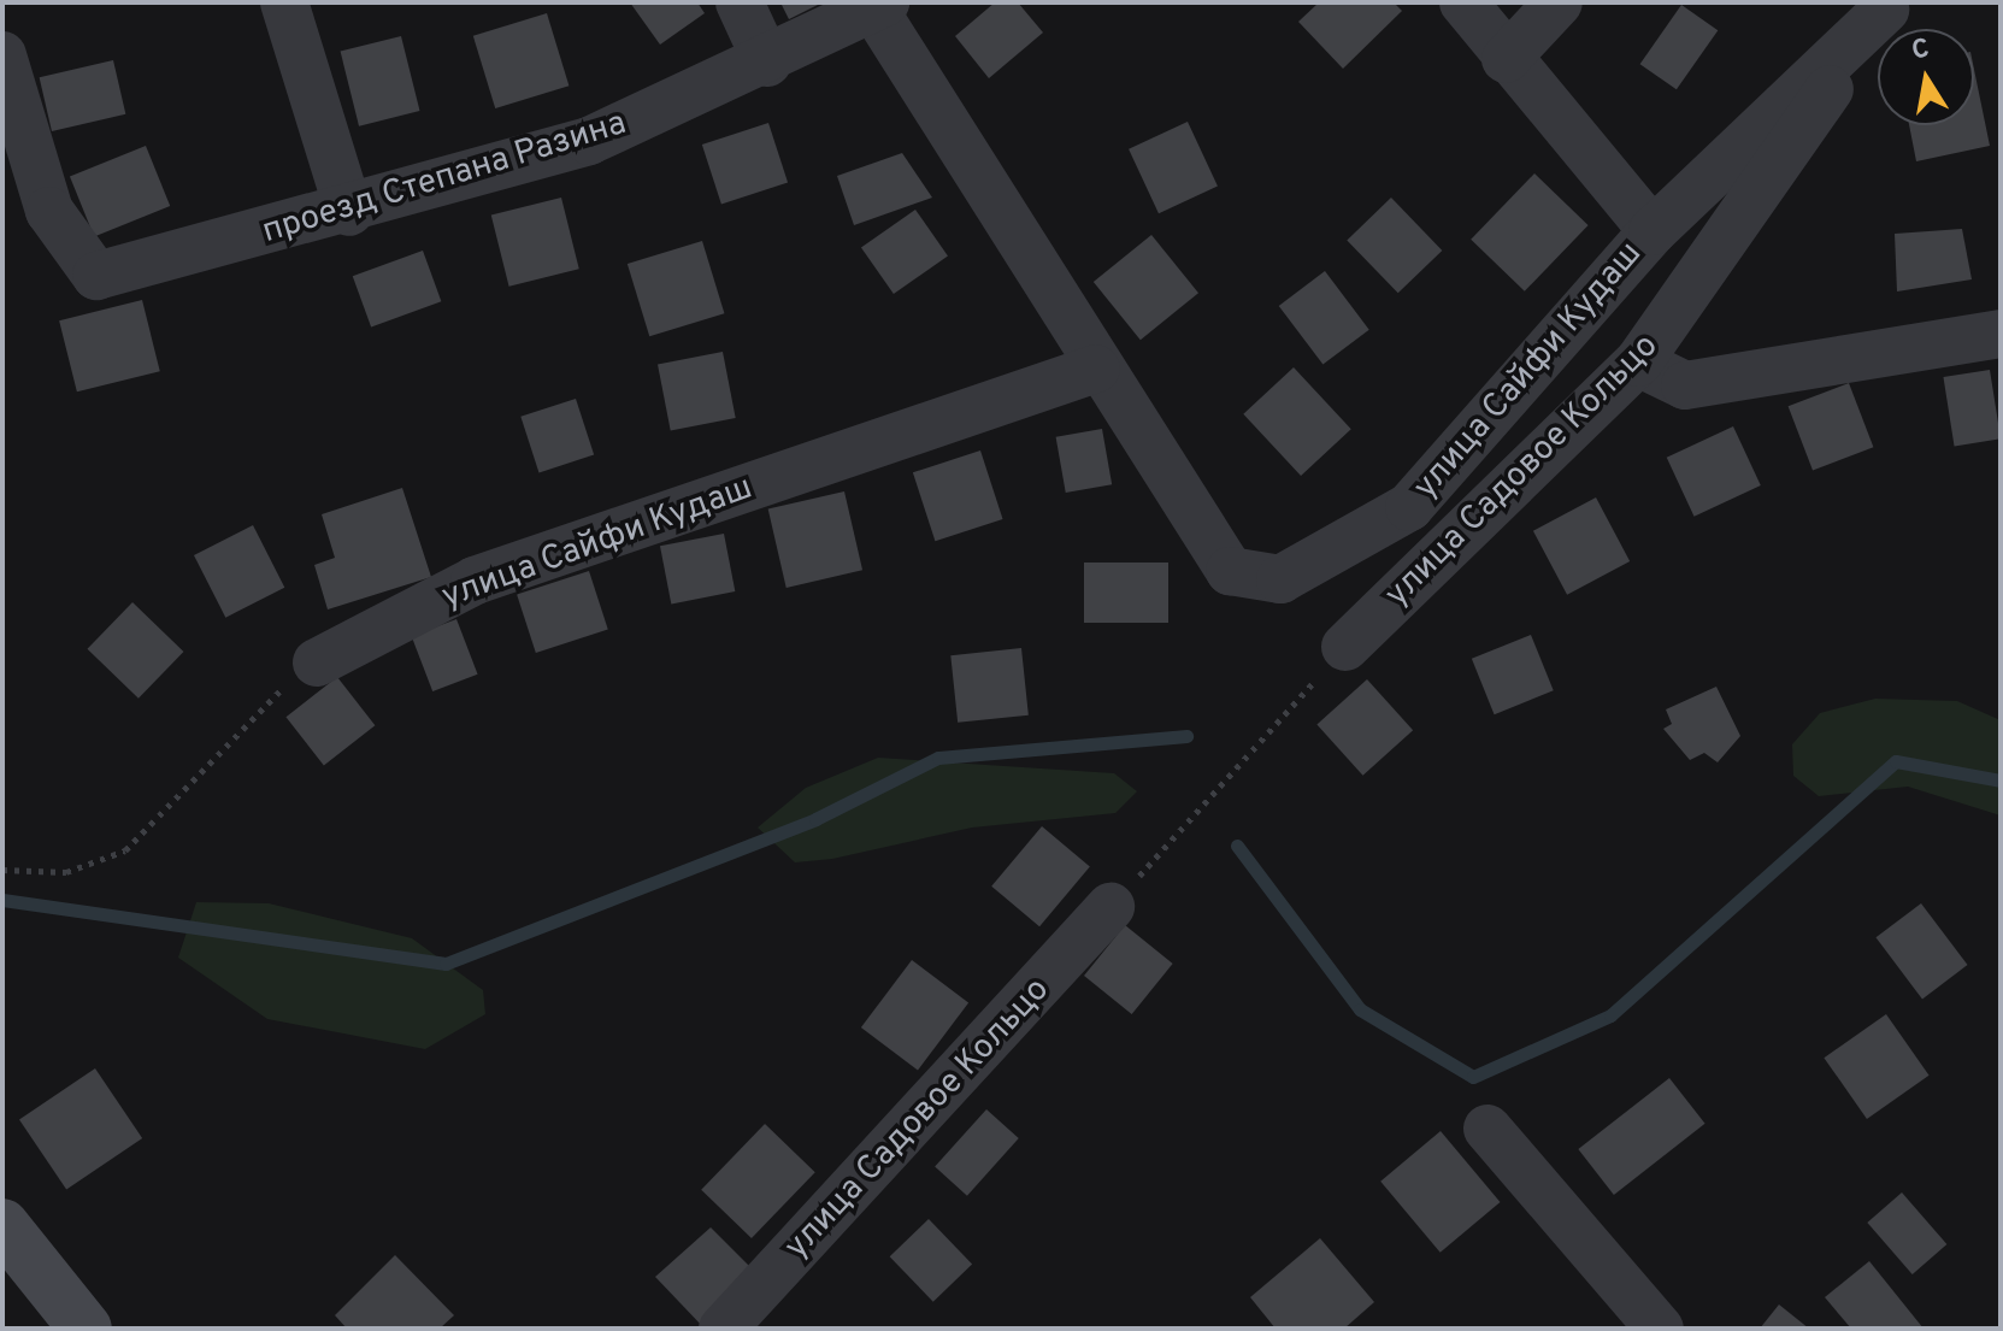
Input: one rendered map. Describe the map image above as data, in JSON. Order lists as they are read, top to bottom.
{
  "streets": {
    "street": ["проезд Степана Разина", "улица Сайфи Кудаш", "улица Садовое Кольцо"]
  },
  "crossings": [
    ["проезд Степана Разина", "улица Сайфи Кудаш"],
    ["улица Сайфи Кудаш", "улица Садовое Кольцо"]
  ],
  "north": "top"
}
